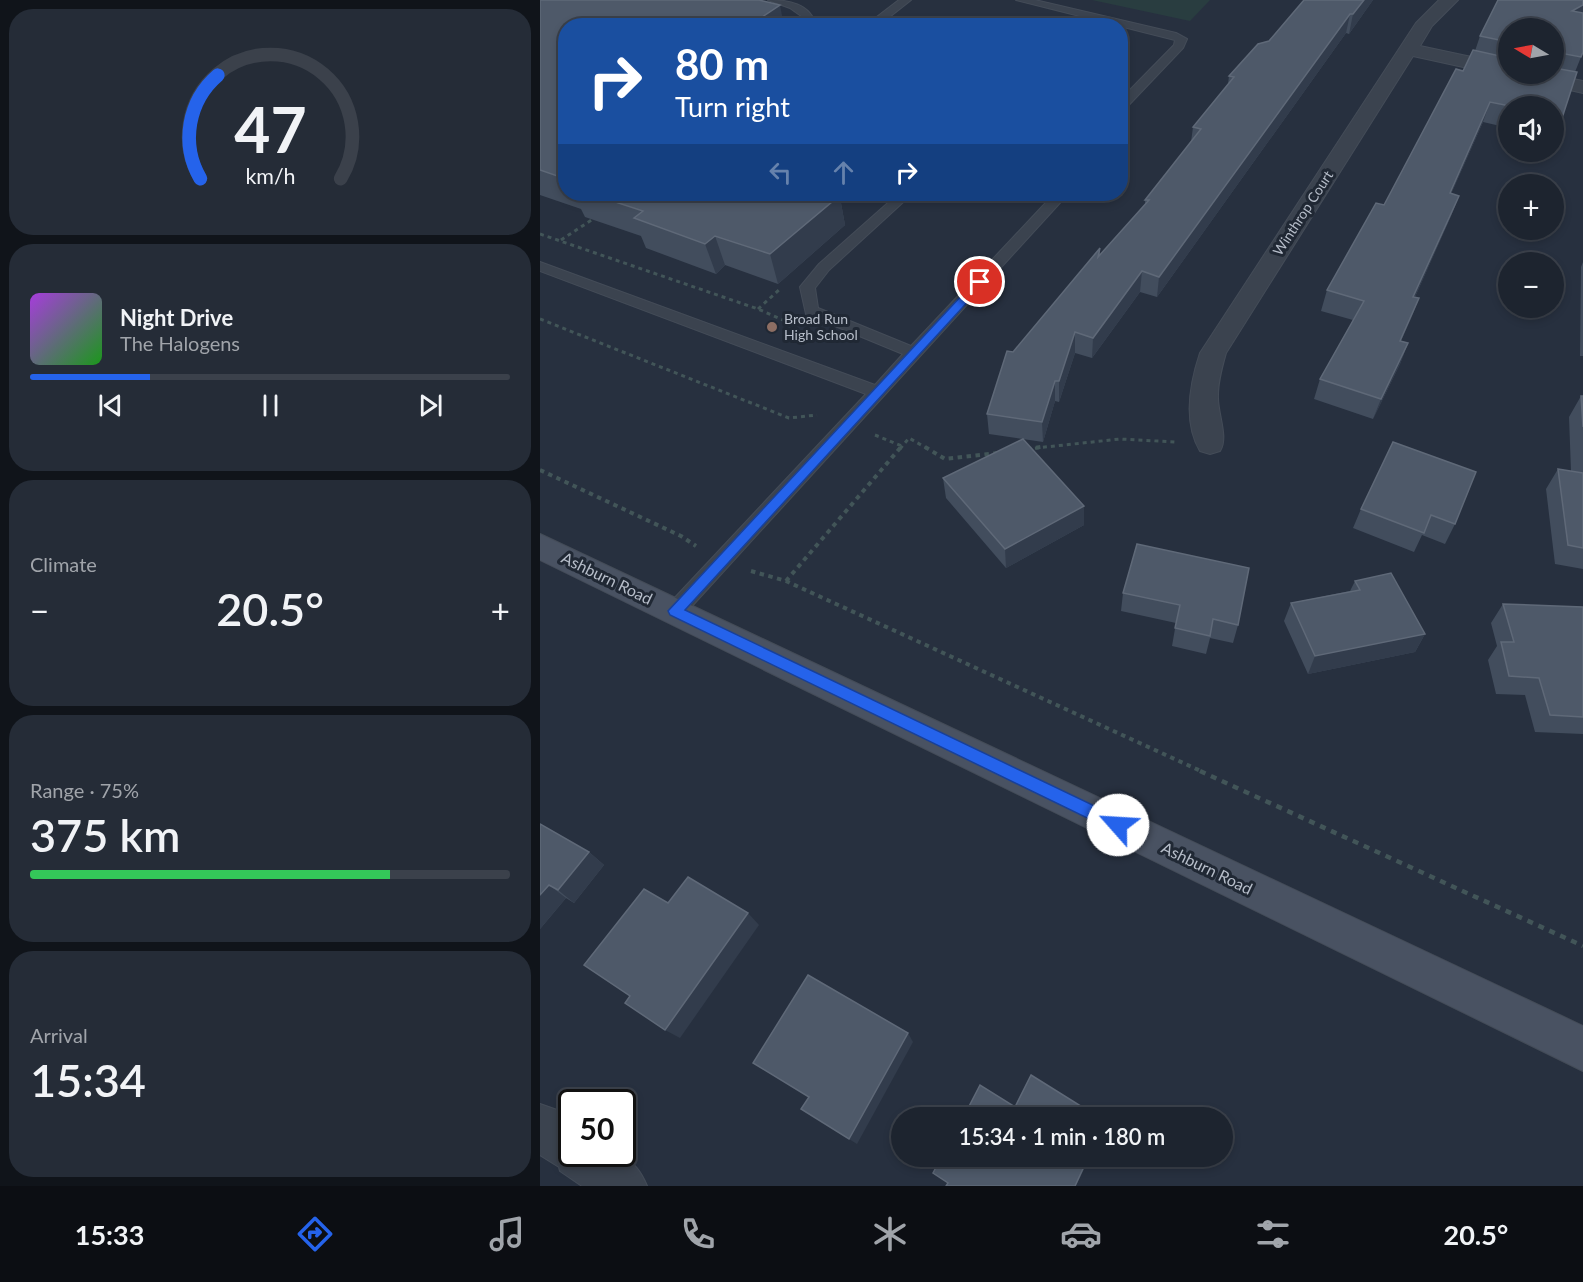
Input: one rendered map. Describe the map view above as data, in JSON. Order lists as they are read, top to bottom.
{
  "streets": {
    "main road": ["Ashburn Road"],
    "street": ["Winthrop Court"]
  },
  "places": ["Broad Run High School"],
  "north": "left",
  "page": {
    "map_buttons": ["+", "−"],
    "turn": ["80 m", "Turn right"],
    "song": ["Night Drive", "The Halogens"],
    "tile": [
      "Climate",
      ["Range · 75%", "375 km"],
      ["Arrival", "15:34"]
    ],
    "heat": ["−", "20.5°", "+"],
    "limit": "50",
    "trip": "15:34 · 1 min · 180 m",
    "tabs": ["15:33", "20.5°"],
    "gauge": ["47", "km/h"]
  }
}
